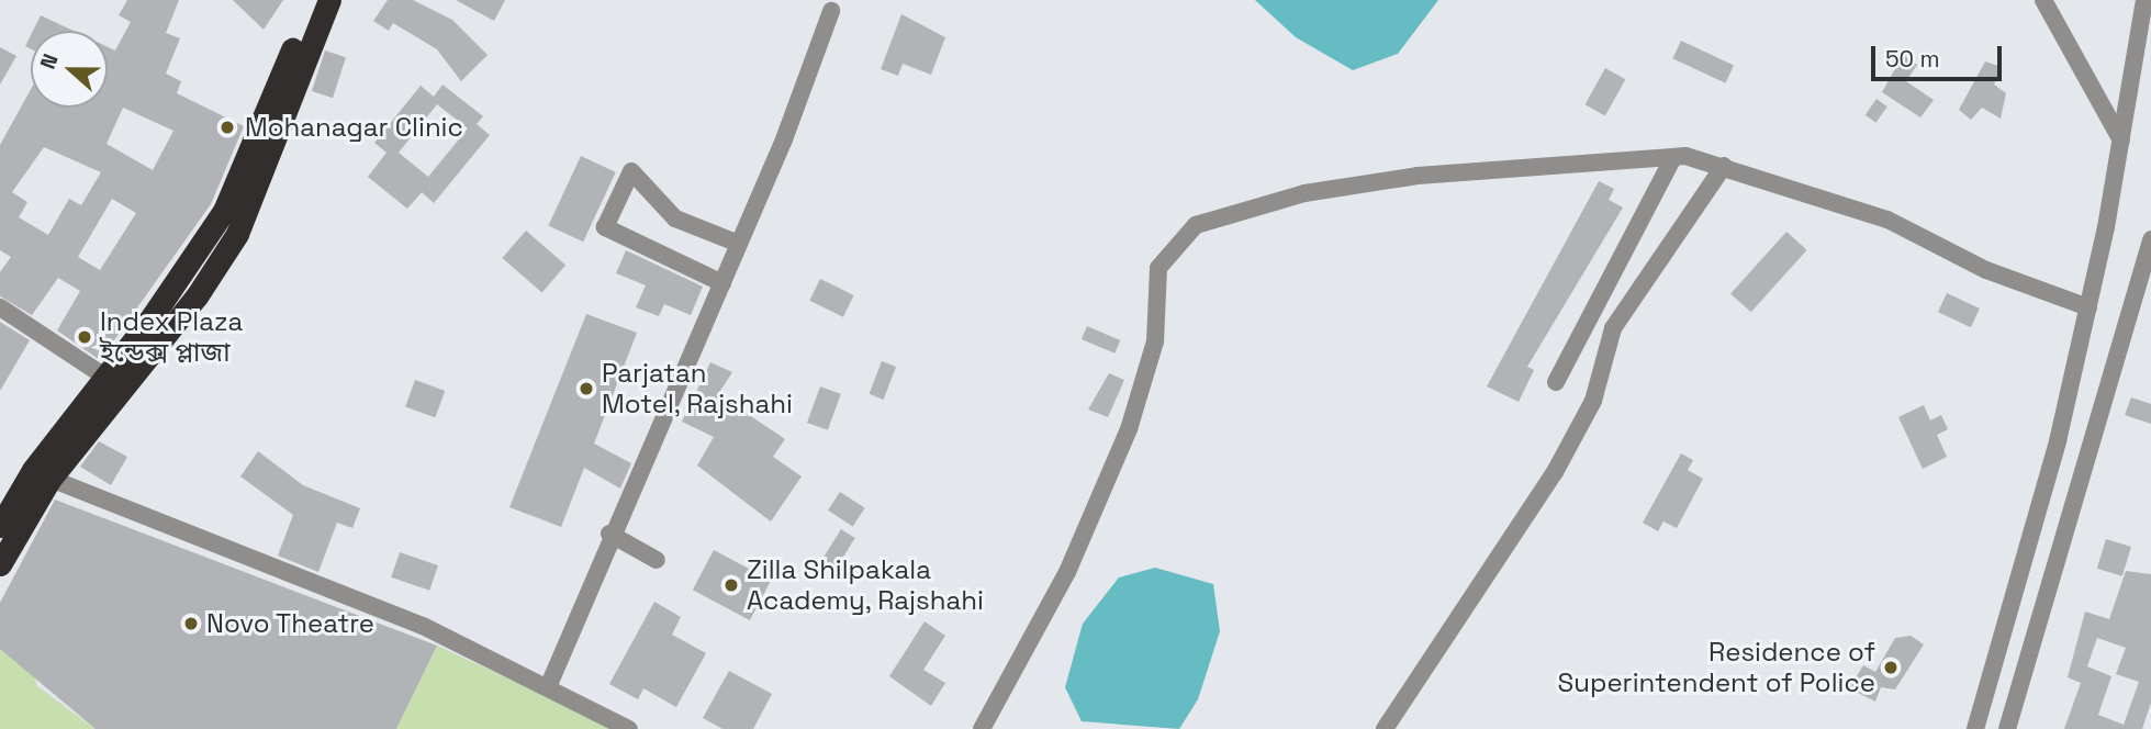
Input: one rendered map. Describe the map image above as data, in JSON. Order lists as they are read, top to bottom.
{
  "places": [
    "Mohanagar Clinic",
    "Index Plaza ইন্ডেক্স প্লাজা",
    "Parjatan Motel, Rajshahi",
    "Zilla Shilpakala Academy, Rajshahi",
    "Novo Theatre",
    "Residence of Superintendent of Police"
  ],
  "scale_bar": "50 m",
  "north": "left"
}
